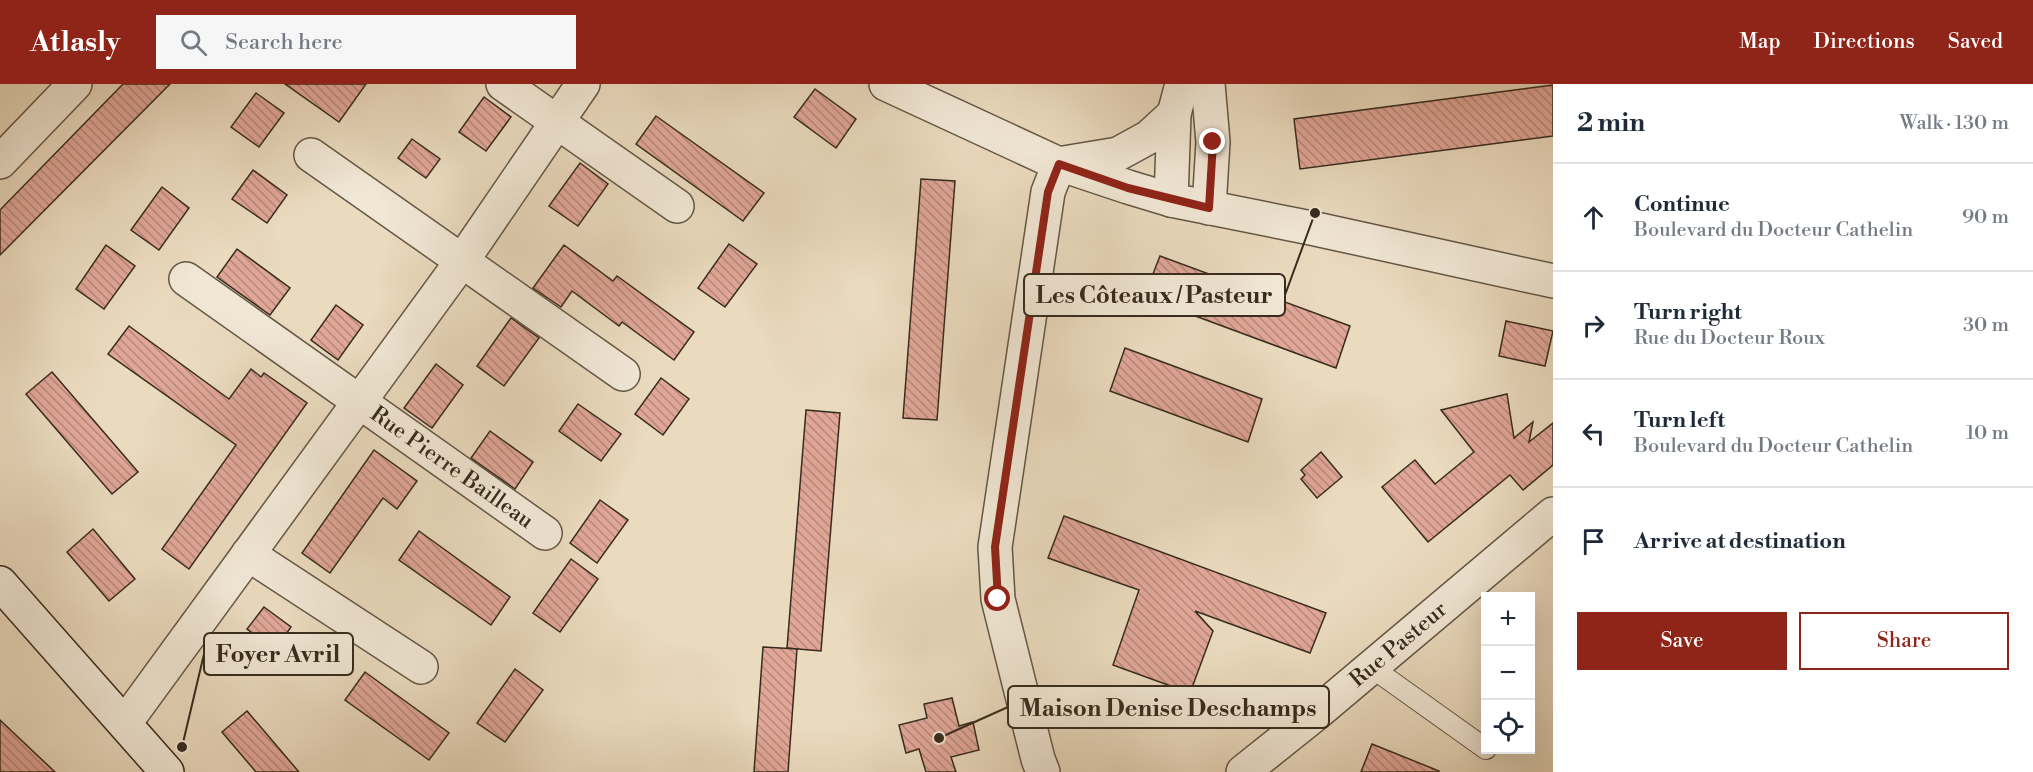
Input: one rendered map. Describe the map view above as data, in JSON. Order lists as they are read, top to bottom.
{
  "streets": {
    "street": ["Rue Pierre Bailleau", "Rue Pasteur"]
  },
  "places": ["Les Côteaux / Pasteur", "Maison Denise Deschamps", "Foyer Avril"],
  "page": {
    "header": "Atlasly",
    "search": "Search here",
    "nav": ["Map", "Directions", "Saved"],
    "heading": ["2 min", "Walk · 130 m"],
    "list": [
      ["Continue", "Boulevard du Docteur Cathelin", "90 m"],
      ["Turn right", "Rue du Docteur Roux", "30 m"],
      ["Turn left", "Boulevard du Docteur Cathelin", "10 m"],
      "Arrive at destination"
    ],
    "map_buttons": ["+", "−"],
    "buttons": ["Save", "Share"]
  }
}
